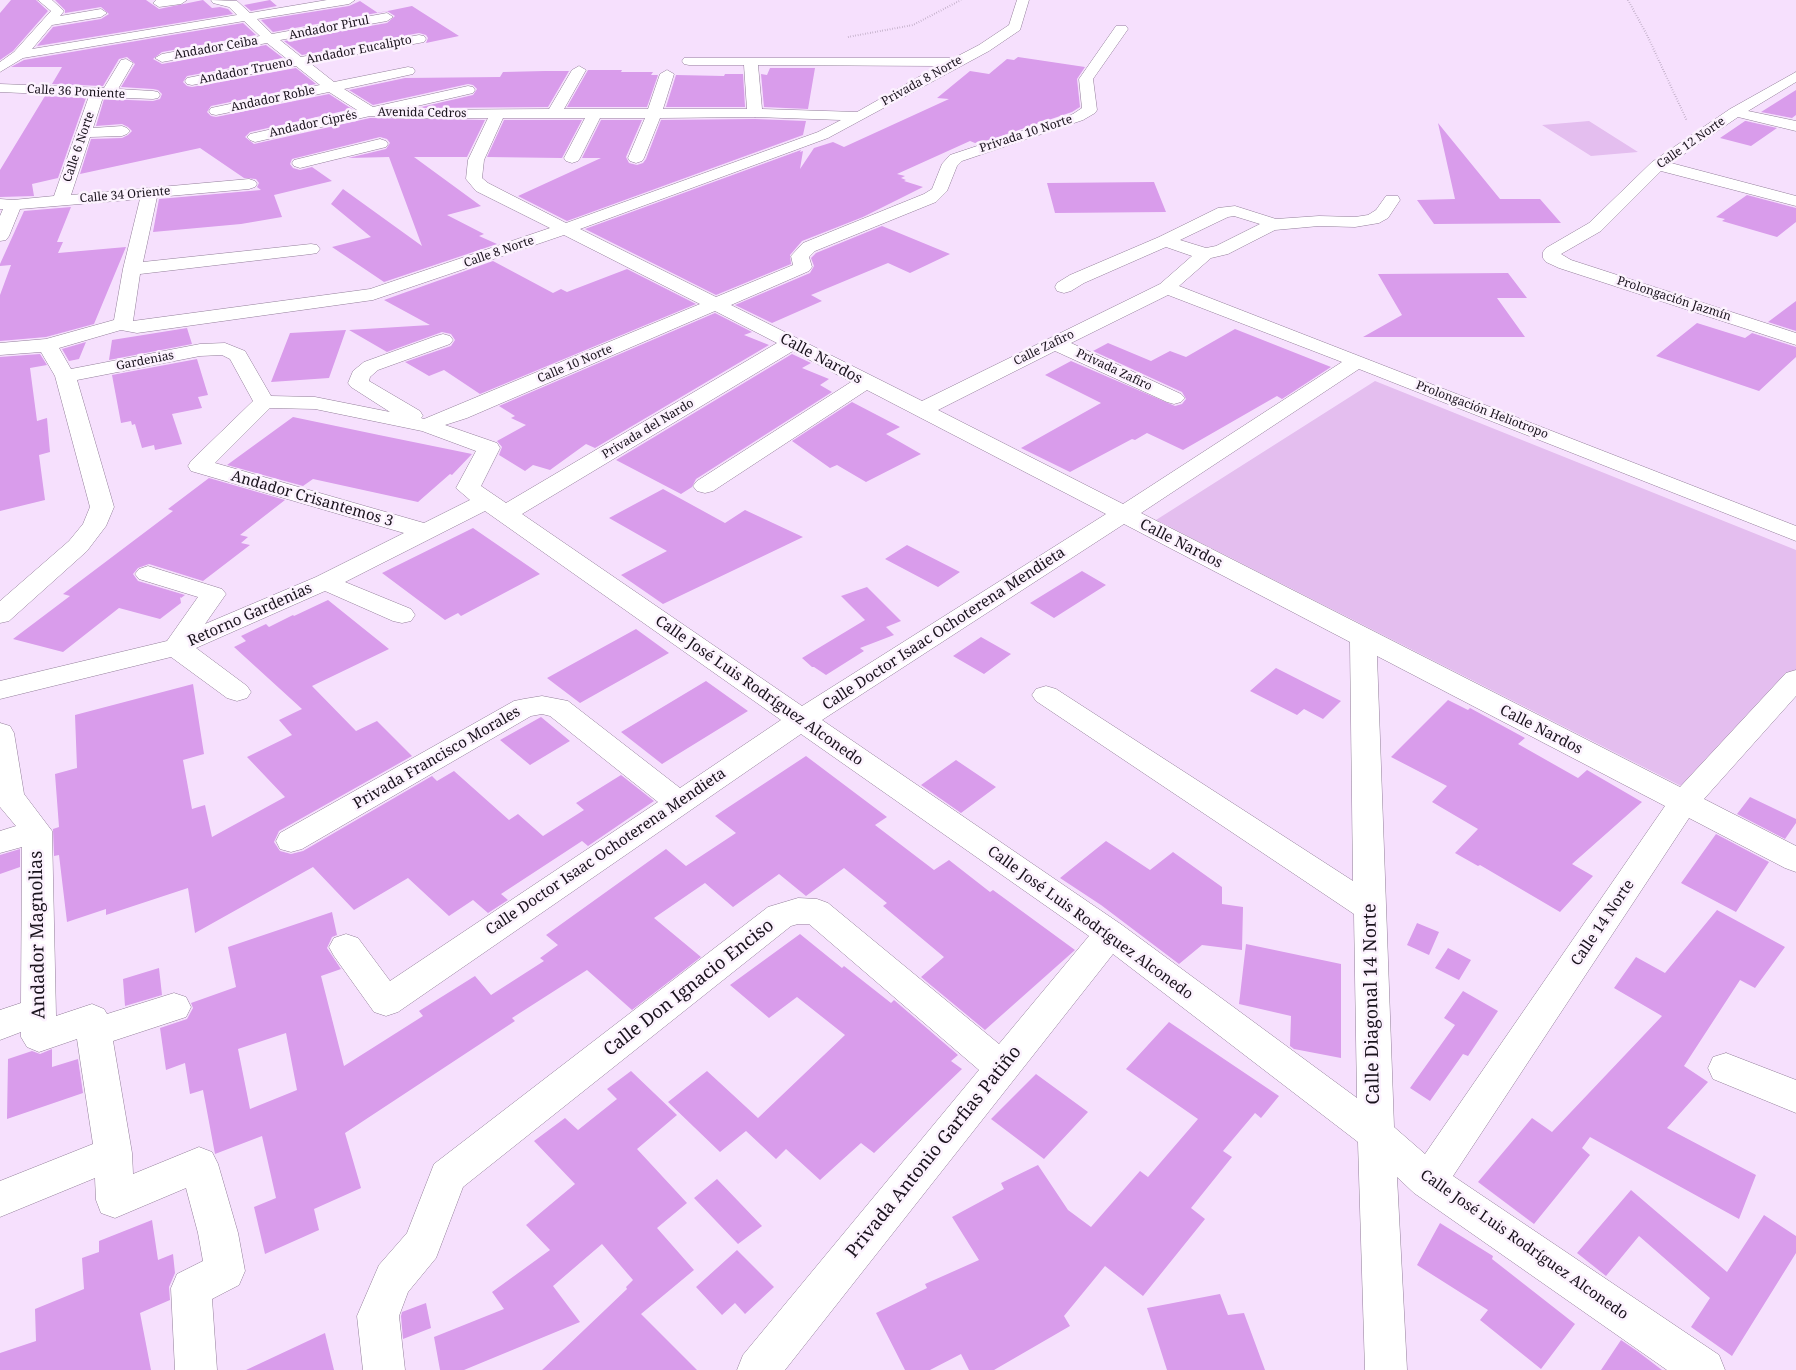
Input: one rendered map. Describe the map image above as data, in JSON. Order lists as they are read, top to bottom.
{
  "streets": {
    "street": [
      "Andador Pirul",
      "Andador Ceiba",
      "Andador Eucalipto",
      "Andador Trueno",
      "Privada 8 Norte",
      "Calle 36 Poniente",
      "Andador Roble",
      "Avenida Cedros",
      "Andador Ciprés",
      "Privada 10 Norte",
      "Calle 12 Norte",
      "Calle 6 Norte",
      "Calle 34 Oriente",
      "Calle 8 Norte",
      "Prolongación Jazmín",
      "Calle Zafiro",
      "Calle Nardos",
      "Gardenias",
      "Calle 10 Norte",
      "Privada Zafiro",
      "Prolongación Heliotropo",
      "Privada del Nardo",
      "Andador Crisantemos 3",
      "Retorno Gardenias",
      "Calle Doctor Isaac Ochoterena Mendieta",
      "Calle José Luis Rodríguez Alconedo",
      "Privada Francisco Morales",
      "Calle 14 Norte",
      "Andador Magnolias",
      "Calle Don Ignacio Enciso",
      "Calle Diagonal 14 Norte",
      "Privada Antonio Garfias Patiño"
    ]
  },
  "crossings": [
    ["Andador Pirul", "Andador Ceiba"],
    ["Andador Pirul", "Avenida Cedros"],
    ["Andador Ceiba", "Avenida Cedros"],
    ["Andador Eucalipto", "Andador Trueno"],
    ["Andador Eucalipto", "Avenida Cedros"],
    ["Andador Trueno", "Avenida Cedros"],
    ["Privada 8 Norte", "Avenida Cedros"],
    ["Privada 8 Norte", "Calle 8 Norte"],
    ["Calle 36 Poniente", "Calle 6 Norte"],
    ["Andador Roble", "Avenida Cedros"],
    ["Avenida Cedros", "Andador Ciprés"],
    ["Avenida Cedros", "Calle 8 Norte"],
    ["Avenida Cedros", "Calle Nardos"],
    ["Privada 10 Norte", "Calle 10 Norte"],
    ["Calle 12 Norte", "Prolongación Jazmín"],
    ["Calle 6 Norte", "Calle 34 Oriente"],
    ["Calle 8 Norte", "Calle Nardos"],
    ["Calle Zafiro", "Calle Nardos"],
    ["Calle Zafiro", "Privada Zafiro"],
    ["Calle Zafiro", "Prolongación Heliotropo"],
    ["Calle Nardos", "Calle 10 Norte"],
    ["Calle Nardos", "Privada del Nardo"],
    ["Calle Nardos", "Calle Doctor Isaac Ochoterena Mendieta"],
    ["Calle Nardos", "Calle 14 Norte"],
    ["Calle Nardos", "Calle Diagonal 14 Norte"],
    ["Gardenias", "Andador Crisantemos 3"],
    ["Prolongación Heliotropo", "Calle Doctor Isaac Ochoterena Mendieta"],
    ["Privada del Nardo", "Retorno Gardenias"],
    ["Privada del Nardo", "Calle José Luis Rodríguez Alconedo"],
    ["Andador Crisantemos 3", "Retorno Gardenias"],
    ["Retorno Gardenias", "Calle José Luis Rodríguez Alconedo"],
    ["Calle Doctor Isaac Ochoterena Mendieta", "Calle José Luis Rodríguez Alconedo"],
    ["Calle Doctor Isaac Ochoterena Mendieta", "Privada Francisco Morales"],
    ["Calle José Luis Rodríguez Alconedo", "Calle 14 Norte"],
    ["Calle José Luis Rodríguez Alconedo", "Calle Diagonal 14 Norte"],
    ["Calle José Luis Rodríguez Alconedo", "Privada Antonio Garfias Patiño"],
    ["Calle Don Ignacio Enciso", "Privada Antonio Garfias Patiño"]
  ]
}
